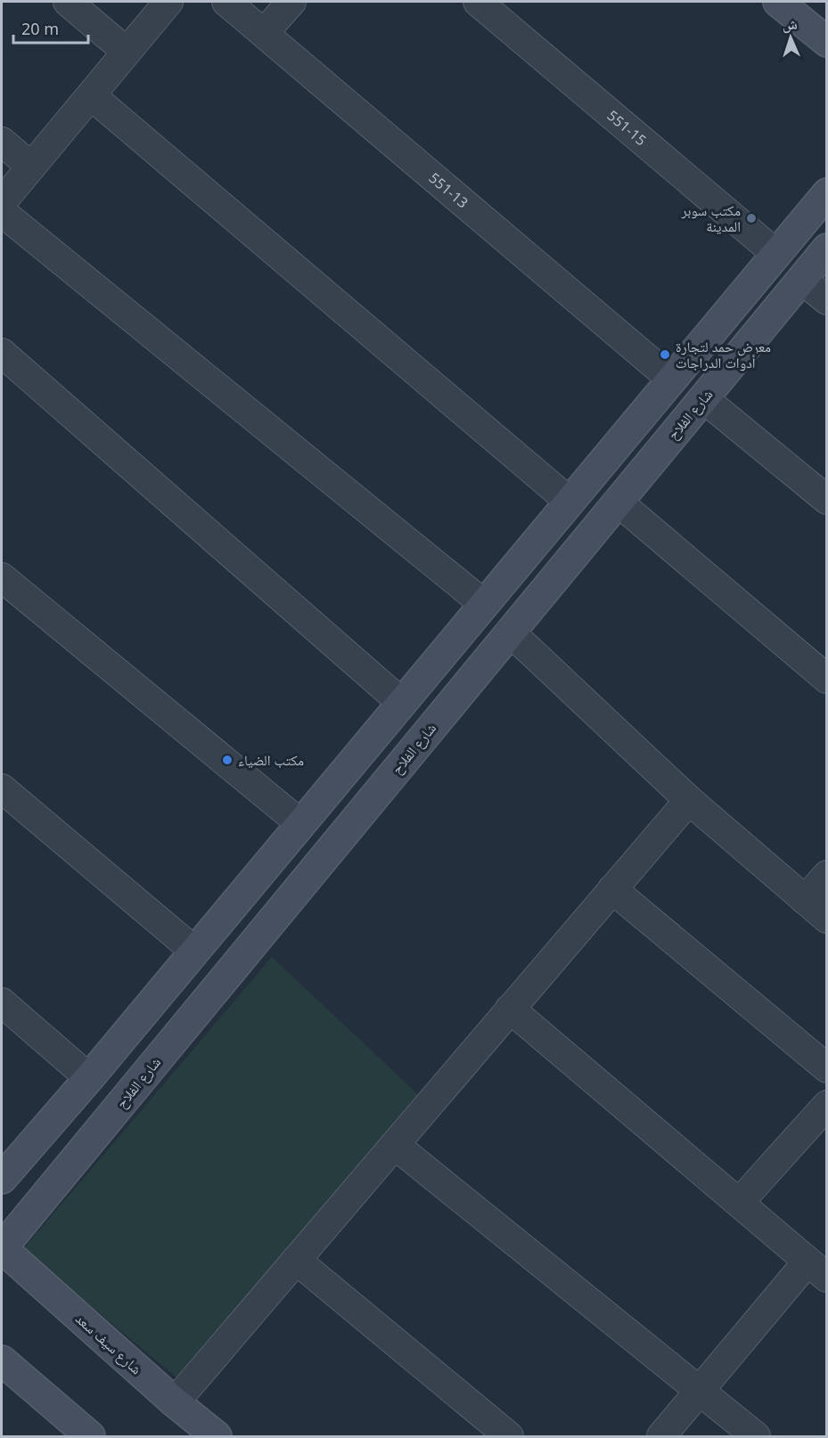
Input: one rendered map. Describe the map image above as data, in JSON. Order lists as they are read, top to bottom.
{
  "streets": {
    "main road": ["شارع الفلاح", "شارع سيف سعد"],
    "street": ["551-15", "551-13"]
  },
  "crossings": [
    ["شارع الفلاح", "شارع سيف سعد"]
  ],
  "places": ["مكتب سوبر المدينة", "معرض حمد لتجارة أدوات الدراجات", "مكتب الضياء"],
  "scale_bar": "20 m",
  "north": "top"
}
